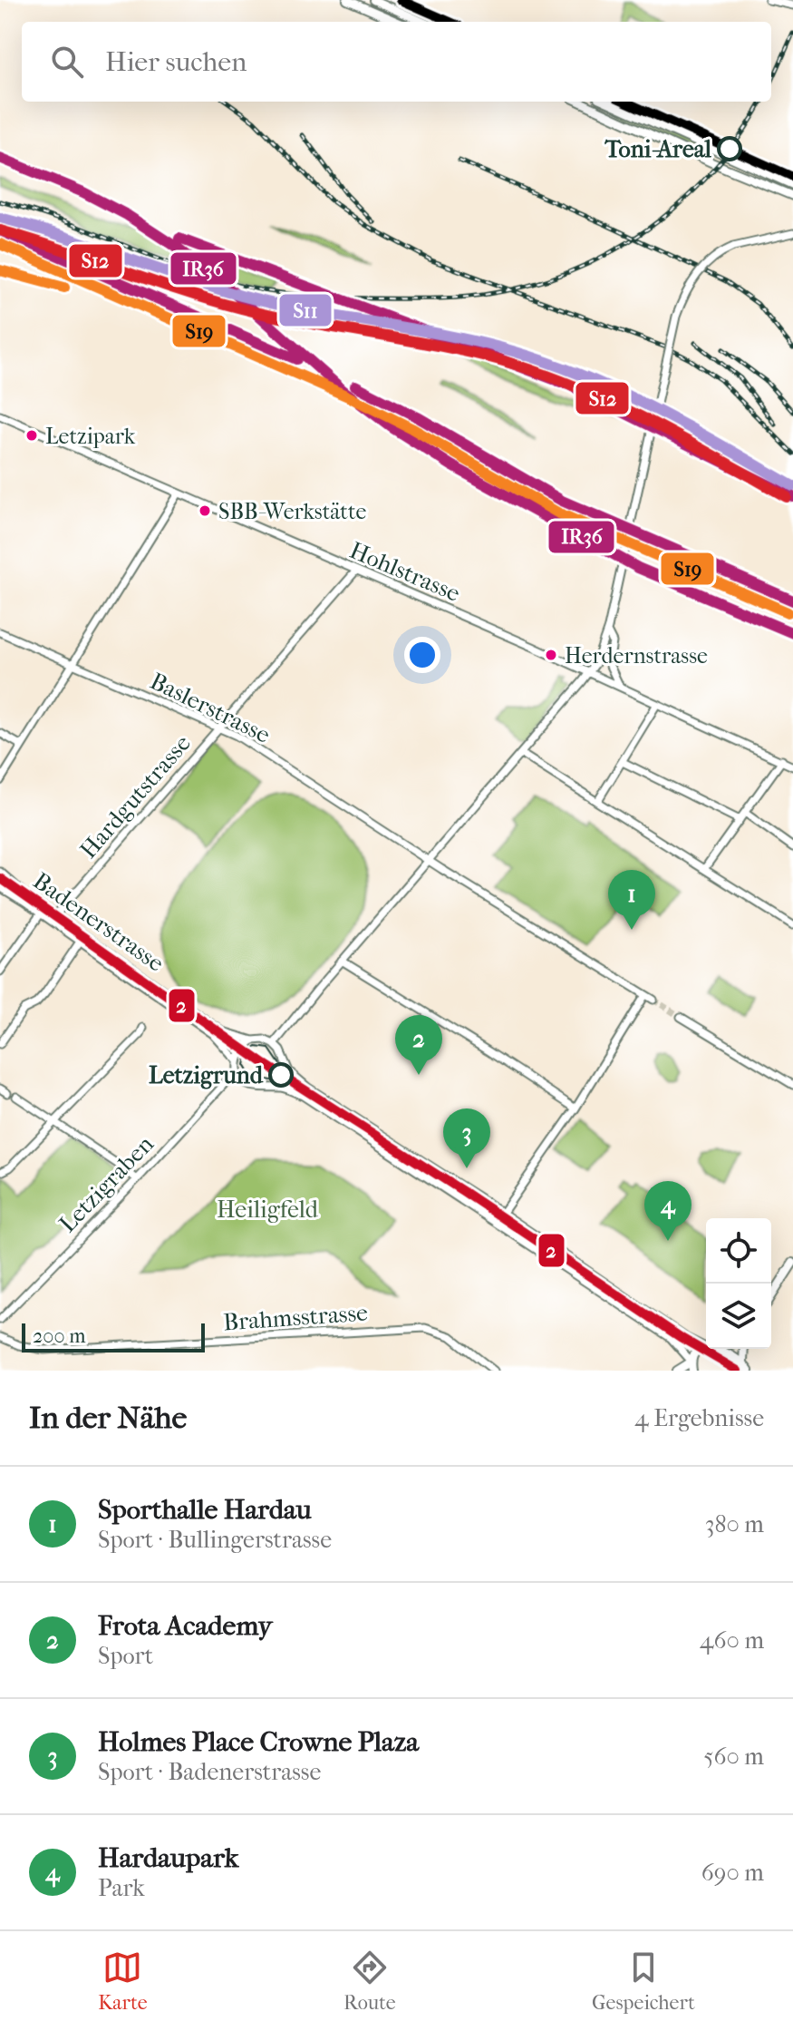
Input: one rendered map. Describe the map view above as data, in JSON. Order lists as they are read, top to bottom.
{
  "streets": {
    "street": [
      "Hohlstrasse",
      "Baslerstrasse",
      "Hardgutstrasse",
      "Badenerstrasse",
      "Letzigraben",
      "Brahmsstrasse"
    ]
  },
  "crossings": [
    ["Hohlstrasse", "Hardgutstrasse"],
    ["Baslerstrasse", "Hardgutstrasse"],
    ["Hardgutstrasse", "Badenerstrasse"],
    ["Badenerstrasse", "Letzigraben"]
  ],
  "parks": ["Heiligfeld"],
  "places": [
    "Toni-Areal",
    "Letzipark",
    "SBB-Werkstätte",
    "Herdernstrasse",
    "Letzigrund"
  ],
  "lines": [
    "transit line IR36",
    "transit line S11",
    "transit line S12",
    "transit line S19",
    "transit line 2"
  ],
  "scale_bar": "200 m",
  "page": {
    "search": "Hier suchen",
    "pins": [
      "1",
      "2",
      "3",
      "4"
    ],
    "scale": "200 m",
    "heading": ["In der Nähe", "4 Ergebnisse"],
    "list": [
      {
        "mark": "1",
        "name": "Sporthalle Hardau",
        "note": "Sport · Bullingerstrasse",
        "value": "380 m"
      },
      {
        "mark": "2",
        "name": "Frota Academy",
        "note": "Sport",
        "value": "460 m"
      },
      {
        "mark": "3",
        "name": "Holmes Place Crowne Plaza",
        "note": "Sport · Badenerstrasse",
        "value": "560 m"
      },
      {
        "mark": "4",
        "name": "Hardaupark",
        "note": "Park",
        "value": "690 m"
      }
    ],
    "nav": ["Karte", "Route", "Gespeichert"]
  }
}
